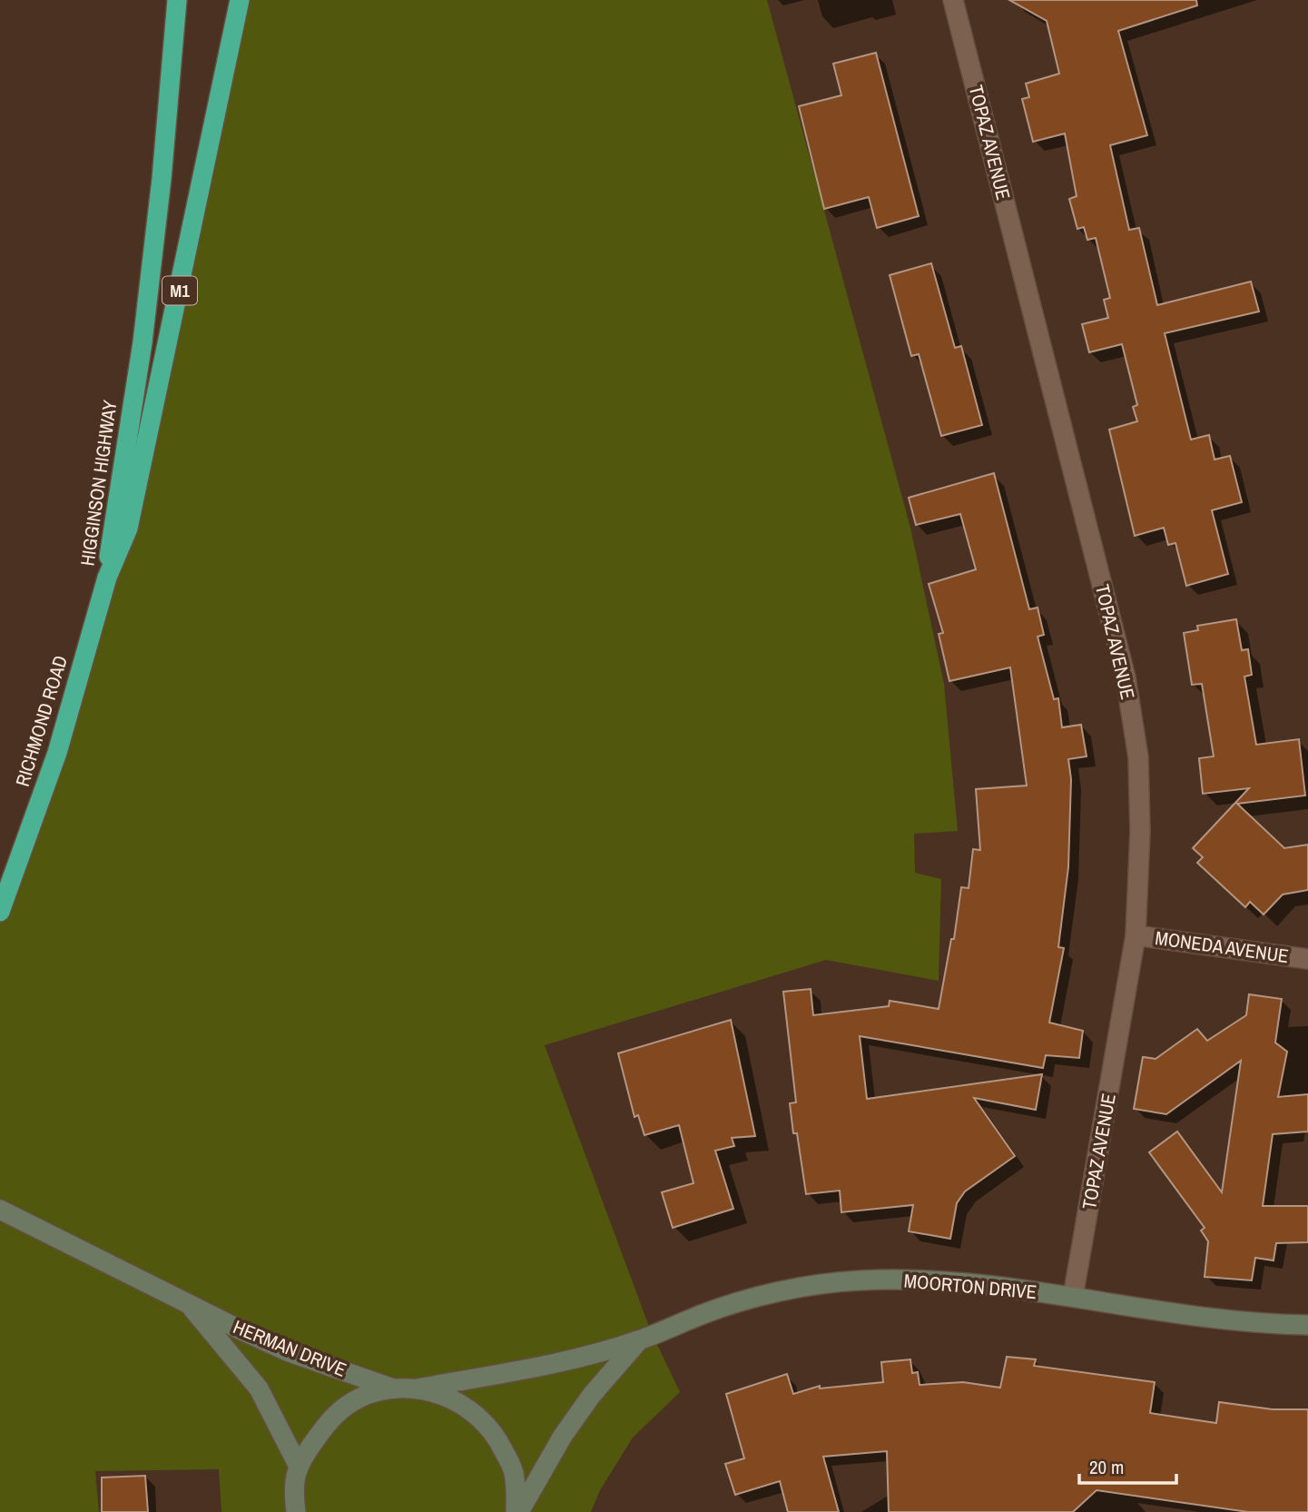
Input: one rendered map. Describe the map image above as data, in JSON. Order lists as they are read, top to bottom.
{
  "streets": {
    "highway": ["M1", "HIGGINSON HIGHWAY", "RICHMOND ROAD"],
    "street": [
      "TOPAZ AVENUE",
      "MONEDA AVENUE",
      "MOORTON DRIVE",
      "HERMAN DRIVE"
    ]
  },
  "crossings": [
    ["TOPAZ AVENUE", "MONEDA AVENUE"],
    ["TOPAZ AVENUE", "MOORTON DRIVE"],
    ["HIGGINSON HIGHWAY", "RICHMOND ROAD"]
  ],
  "scale_bar": "20 m"
}
